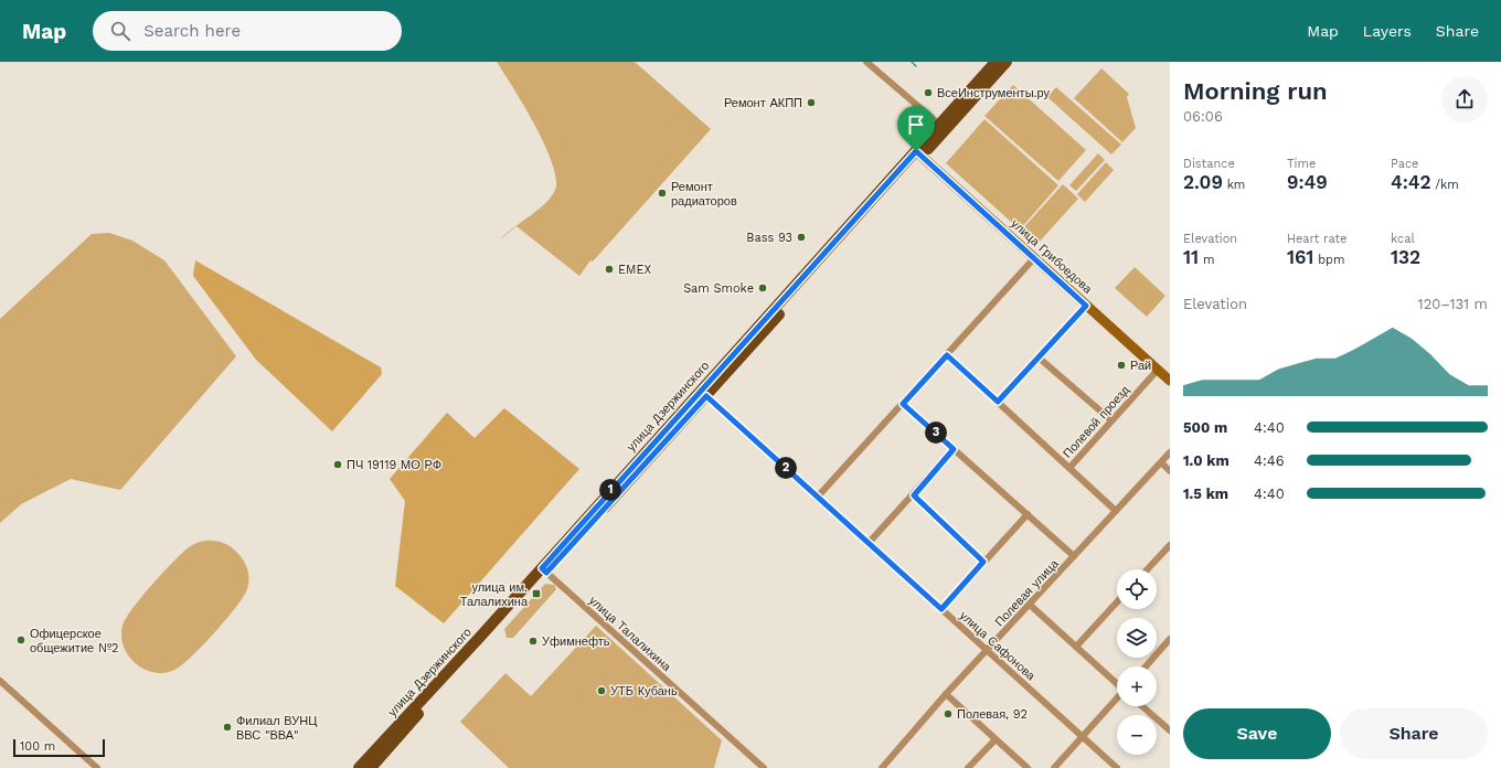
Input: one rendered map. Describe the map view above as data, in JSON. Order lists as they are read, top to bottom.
{
  "streets": {
    "main road": ["улица Дзержинского"],
    "street": [
      "улица Грибоедова",
      "Полевой проезд",
      "Полевая улица",
      "улица Талалихина",
      "улица Сафонова"
    ]
  },
  "crossings": [
    ["улица Грибоедова", "улица Дзержинского"],
    ["улица Грибоедова", "Полевой проезд"],
    ["улица Дзержинского", "улица Талалихина"],
    ["улица Дзержинского", "улица Сафонова"],
    ["Полевая улица", "улица Сафонова"]
  ],
  "places": {
    "other": [
      "ВсеИнструменты.ру",
      "Ремонт АКПП",
      "Ремонт радиаторов",
      "Bass 93",
      "EMEX",
      "Sam Smoke",
      "Рай",
      "ПЧ 19119 МО РФ",
      "Офицерское общежитие №2",
      "Уфимнефть",
      "УТБ Кубань",
      "Полевая, 92",
      "Филиал ВУНЦ ВВС \"ВВА\""
    ],
    "transit": ["улица им. Талалихина"]
  },
  "scale_bar": "100 m",
  "page": {
    "header": "Map",
    "search": "Search here",
    "nav": ["Map", "Layers", "Share"],
    "heading": ["Morning run", "06:06"],
    "stats": [
      ["Distance", "2.09 km"],
      ["Time", "9:49"],
      ["Pace", "4:42 /km"],
      ["Elevation", "11 m"],
      ["Heart rate", "161 bpm"],
      ["kcal", "132"]
    ],
    "chart": ["Elevation", "120–131 m"],
    "list": [
      {
        "name": "500 m",
        "note": "4:40"
      },
      {
        "name": "1.0 km",
        "note": "4:46"
      },
      {
        "name": "1.5 km",
        "note": "4:40"
      }
    ],
    "pins": ["3", "2", "1"],
    "map_buttons": ["+", "−"],
    "buttons": ["Save", "Share"],
    "scale": "100 m"
  }
}
